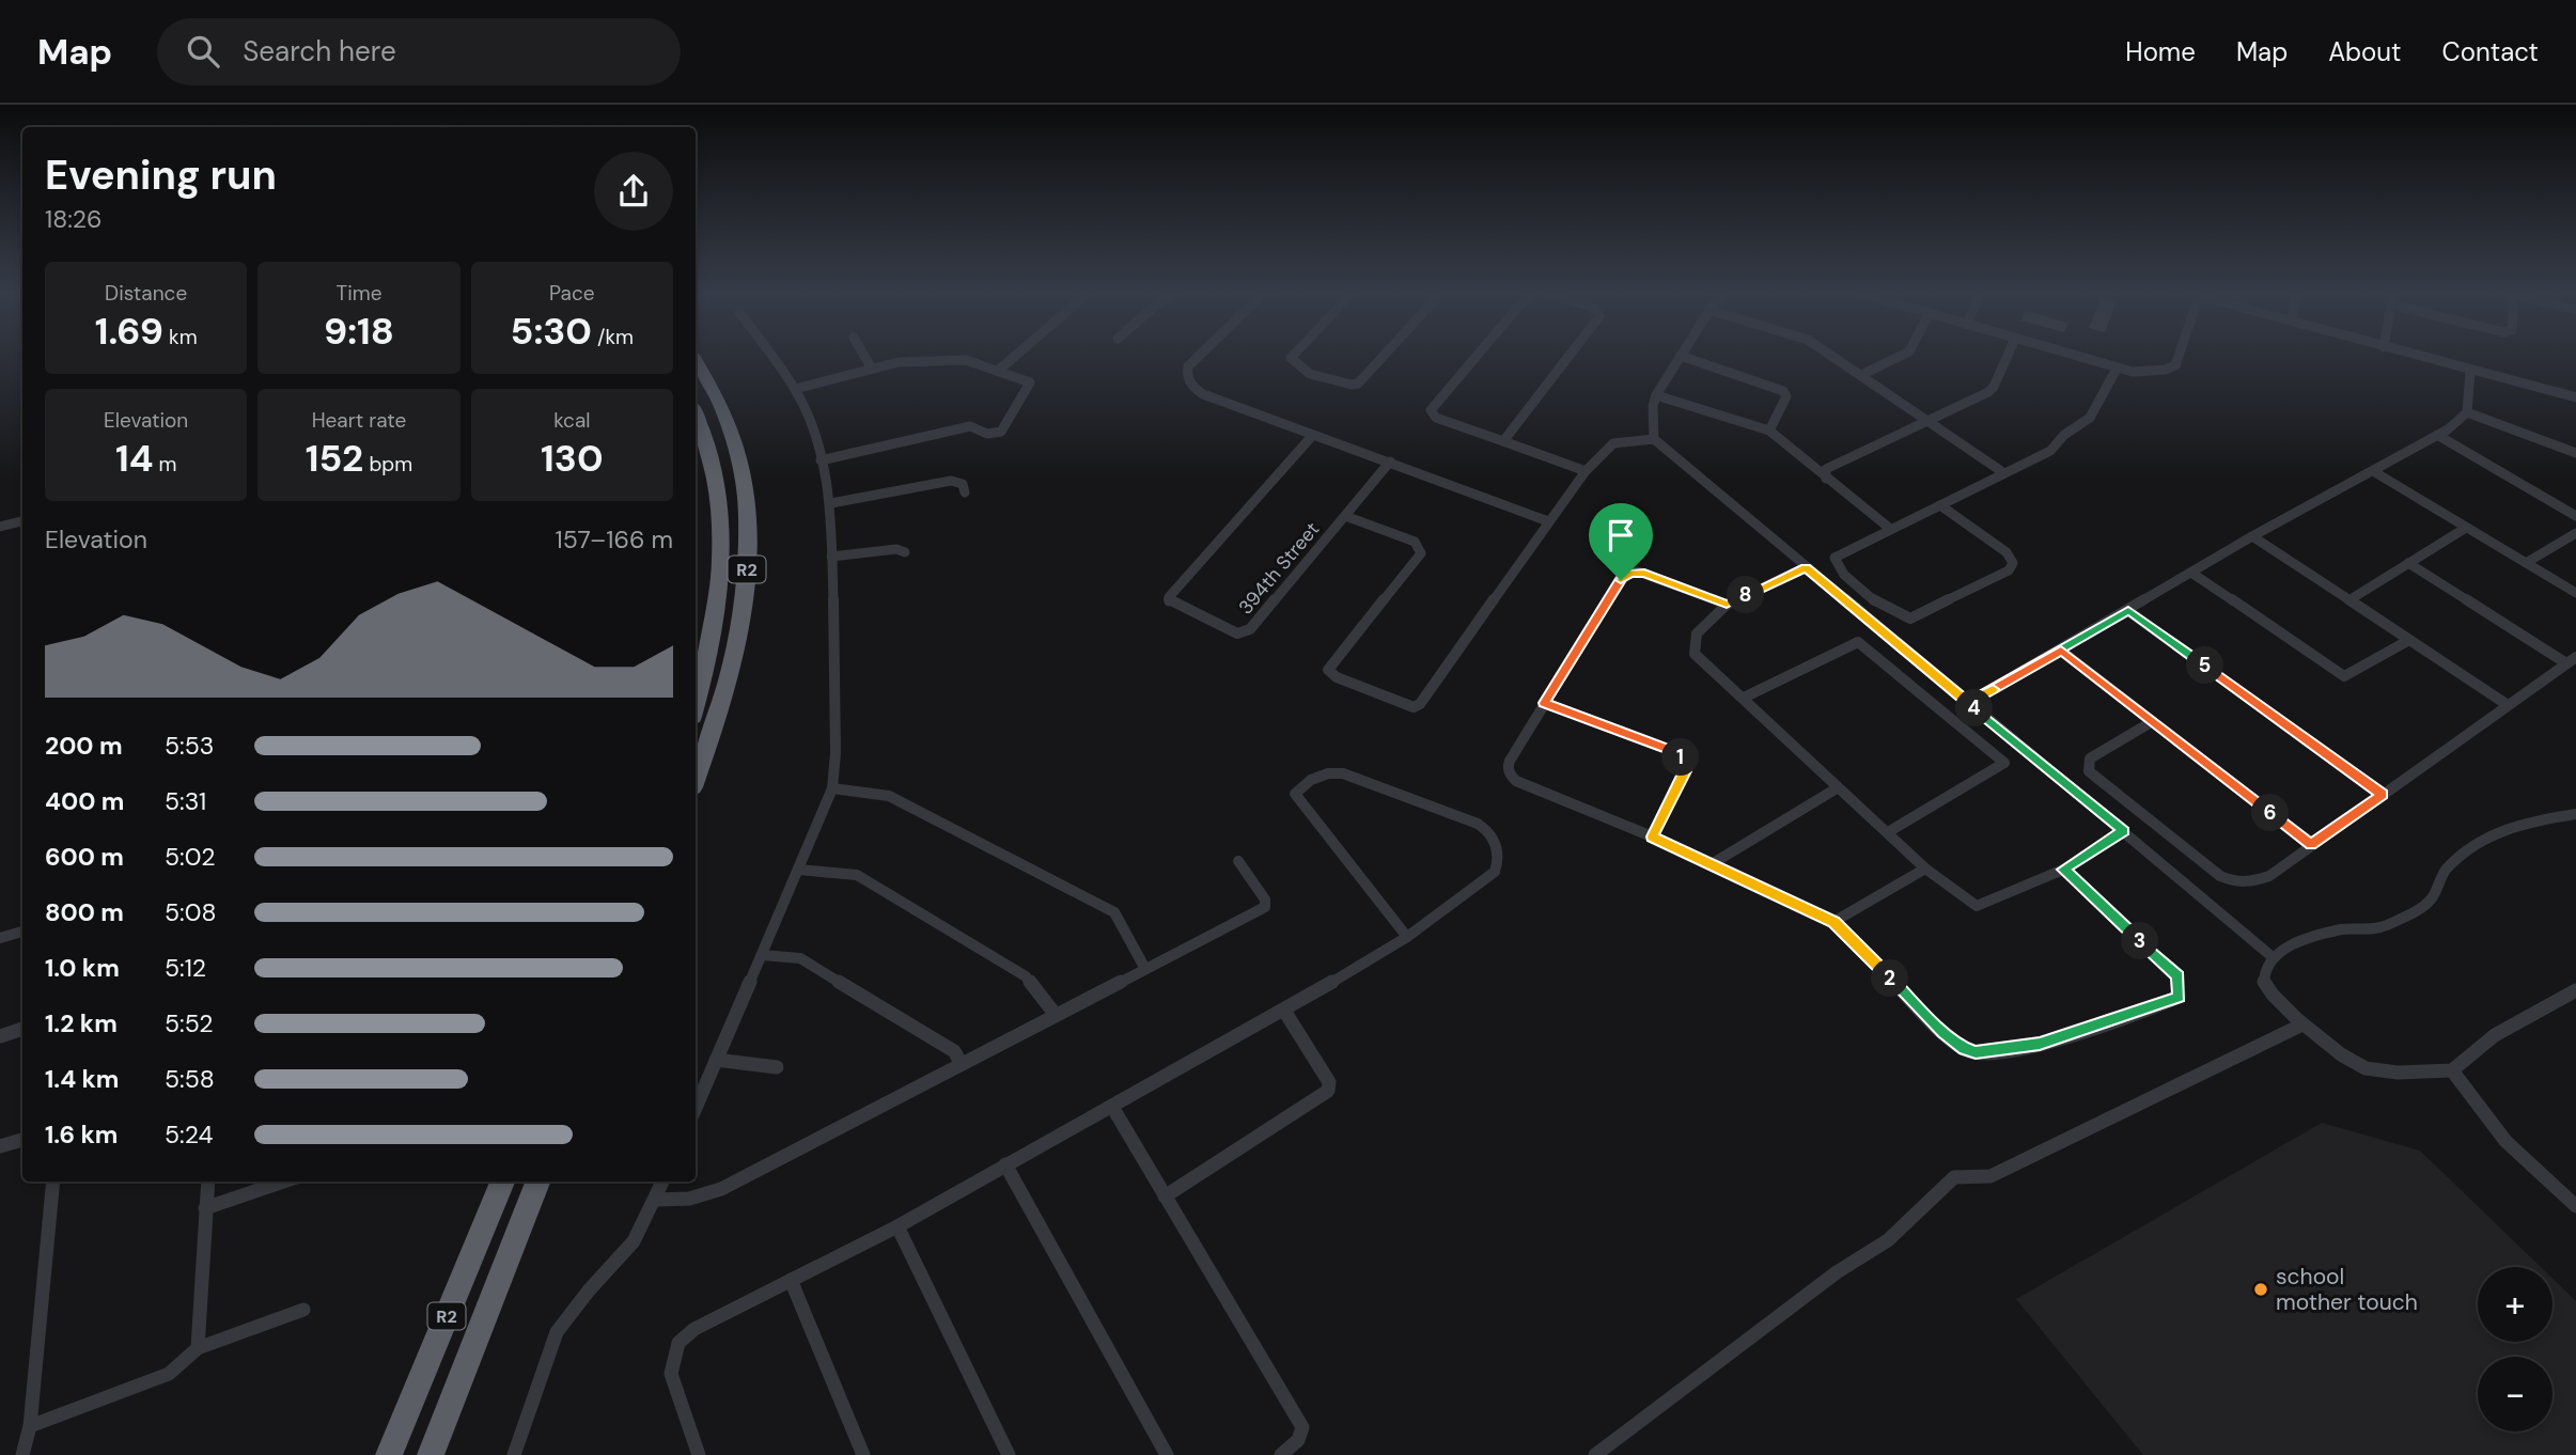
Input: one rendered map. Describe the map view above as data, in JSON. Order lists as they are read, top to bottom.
{
  "streets": {
    "highway": ["R2"],
    "street": ["394th Street"]
  },
  "places": ["school mother touch"],
  "page": {
    "header": "Map",
    "search": "Search here",
    "nav": [
      "Home",
      "Map",
      "About",
      "Contact"
    ],
    "heading": ["Evening run", "18:26"],
    "stats": [
      ["Distance", "1.69 km"],
      ["Time", "9:18"],
      ["Pace", "5:30 /km"],
      ["Elevation", "14 m"],
      ["Heart rate", "152 bpm"],
      ["kcal", "130"]
    ],
    "chart": ["Elevation", "157–166 m"],
    "pins": [
      "8",
      "5",
      "4",
      "1",
      "6",
      "3",
      "2"
    ],
    "list": [
      {
        "name": "200 m",
        "note": "5:53"
      },
      {
        "name": "400 m",
        "note": "5:31"
      },
      {
        "name": "600 m",
        "note": "5:02"
      },
      {
        "name": "800 m",
        "note": "5:08"
      },
      {
        "name": "1.0 km",
        "note": "5:12"
      },
      {
        "name": "1.2 km",
        "note": "5:52"
      },
      {
        "name": "1.4 km",
        "note": "5:58"
      },
      {
        "name": "1.6 km",
        "note": "5:24"
      }
    ],
    "map_buttons": ["+", "−"]
  }
}
